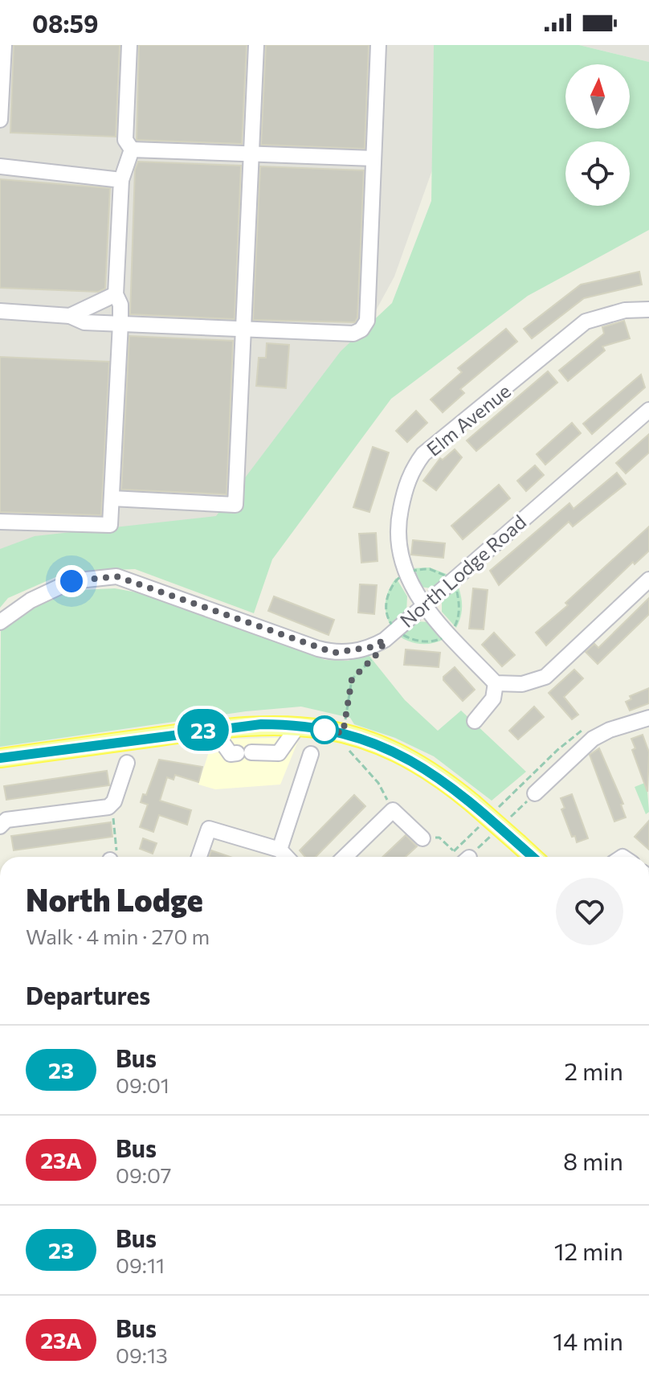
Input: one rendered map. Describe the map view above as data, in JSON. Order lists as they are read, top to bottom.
{
  "streets": {
    "street": ["Elm Avenue", "North Lodge Road"]
  },
  "crossings": [
    ["Elm Avenue", "North Lodge Road"]
  ],
  "lines": ["bus line 23"],
  "north": "top",
  "page": {
    "status": "08:59",
    "on_map": "23",
    "heading": [
      ["North Lodge", "Walk · 4 min · 270 m"],
      "Departures"
    ],
    "list": [
      {
        "mark": "23",
        "name": "Bus",
        "note": "09:01",
        "value": "2 min"
      },
      {
        "mark": "23A",
        "name": "Bus",
        "note": "09:07",
        "value": "8 min"
      },
      {
        "mark": "23",
        "name": "Bus",
        "note": "09:11",
        "value": "12 min"
      },
      {
        "mark": "23A",
        "name": "Bus",
        "note": "09:13",
        "value": "14 min"
      }
    ]
  }
}
